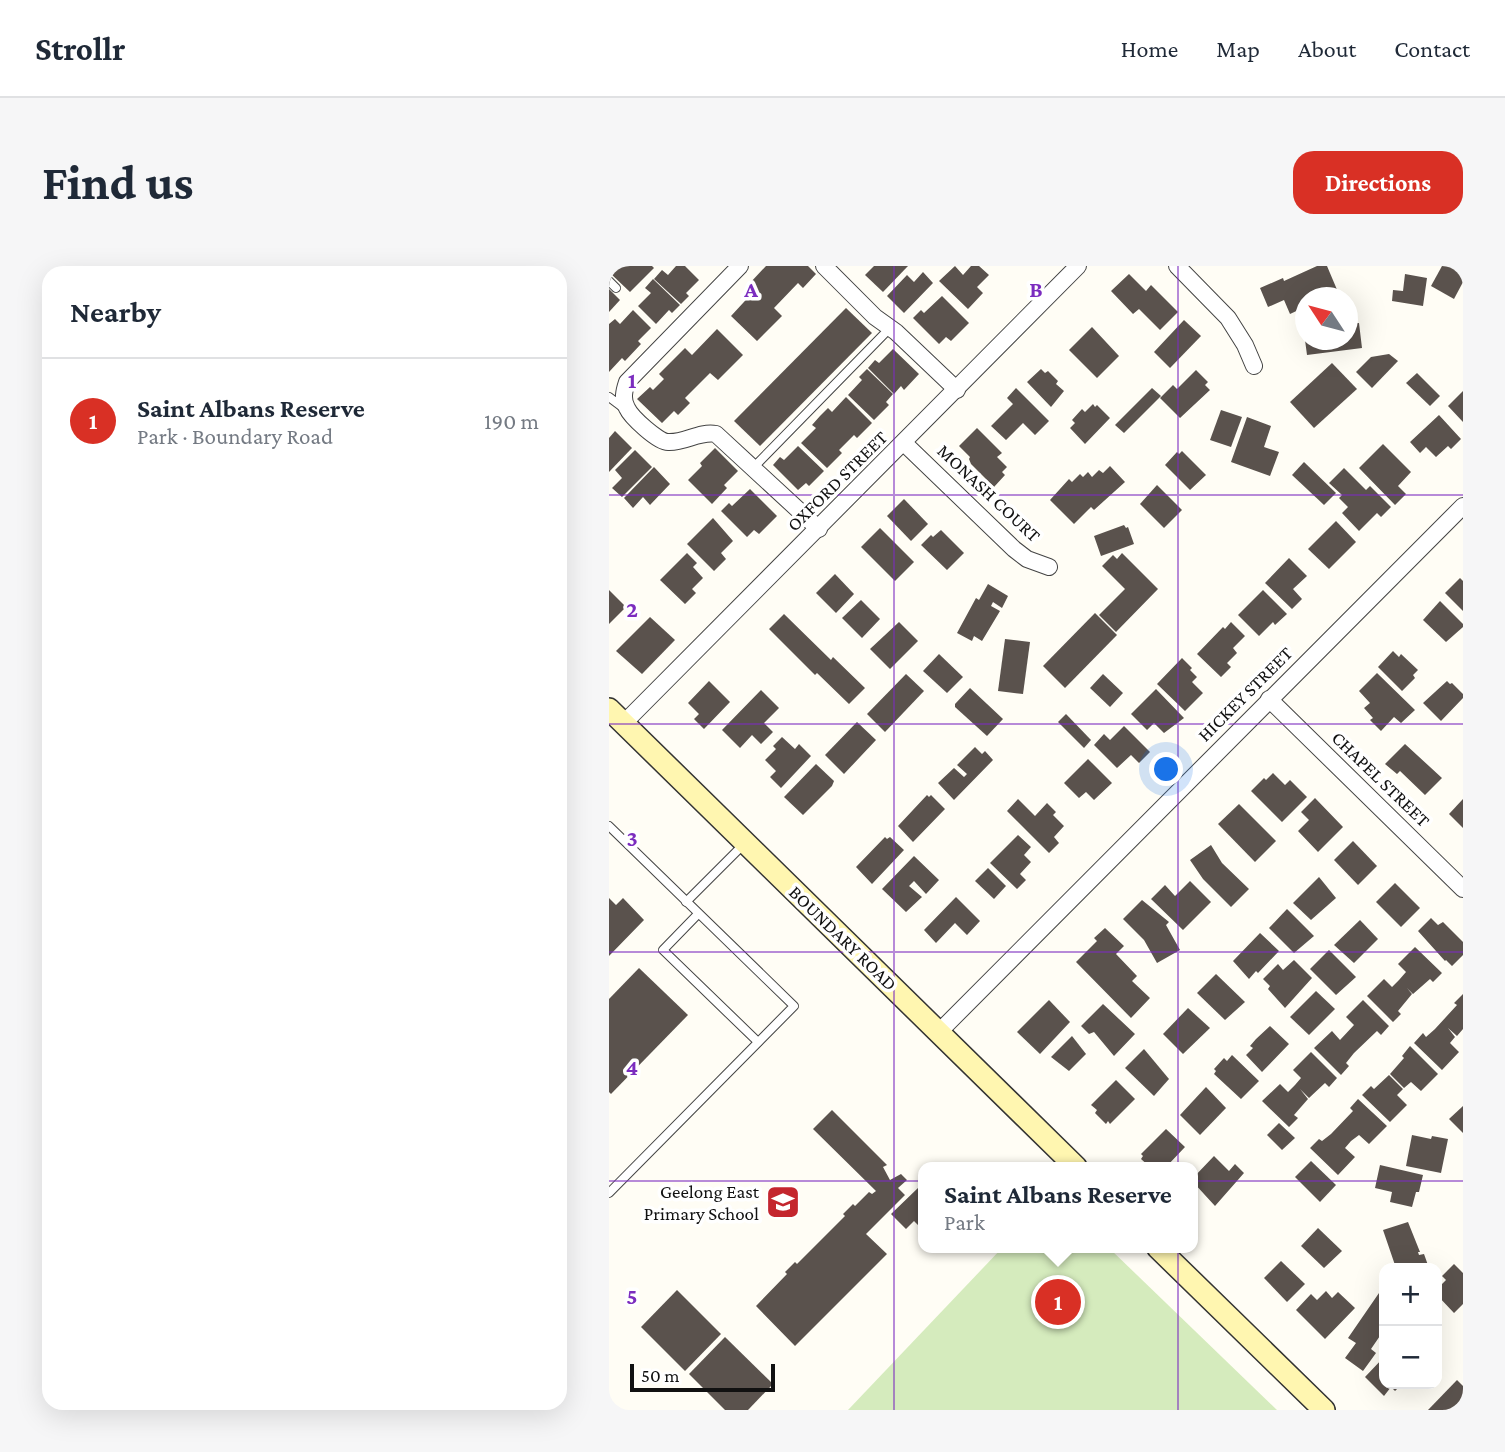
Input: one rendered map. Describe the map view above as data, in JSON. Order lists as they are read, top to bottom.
{
  "streets": {
    "main road": ["BOUNDARY ROAD"],
    "street": [
      "OXFORD STREET",
      "MONASH COURT",
      "HICKEY STREET",
      "CHAPEL STREET"
    ]
  },
  "crossings": [
    ["OXFORD STREET", "MONASH COURT"],
    ["OXFORD STREET", "BOUNDARY ROAD"],
    ["HICKEY STREET", "CHAPEL STREET"],
    ["HICKEY STREET", "BOUNDARY ROAD"]
  ],
  "places": {
    "school or university": ["Geelong East Primary School"]
  },
  "scale_bar": "50 m",
  "north": "top left",
  "page": {
    "header": "Strollr",
    "nav": [
      "Home",
      "Map",
      "About",
      "Contact"
    ],
    "buttons": "Directions",
    "title": "Find us",
    "heading": "Nearby",
    "list": [
      {
        "mark": "1",
        "name": "Saint Albans Reserve",
        "note": "Park · Boundary Road",
        "value": "190 m"
      }
    ],
    "popup": ["Saint Albans Reserve", "Park"],
    "map_buttons": ["+", "−"],
    "pins": "1",
    "scale": "50 m"
  },
  "grid": {
    "columns": ["A", "B"],
    "rows": [
      "1",
      "2",
      "3",
      "4",
      "5"
    ]
  }
}
